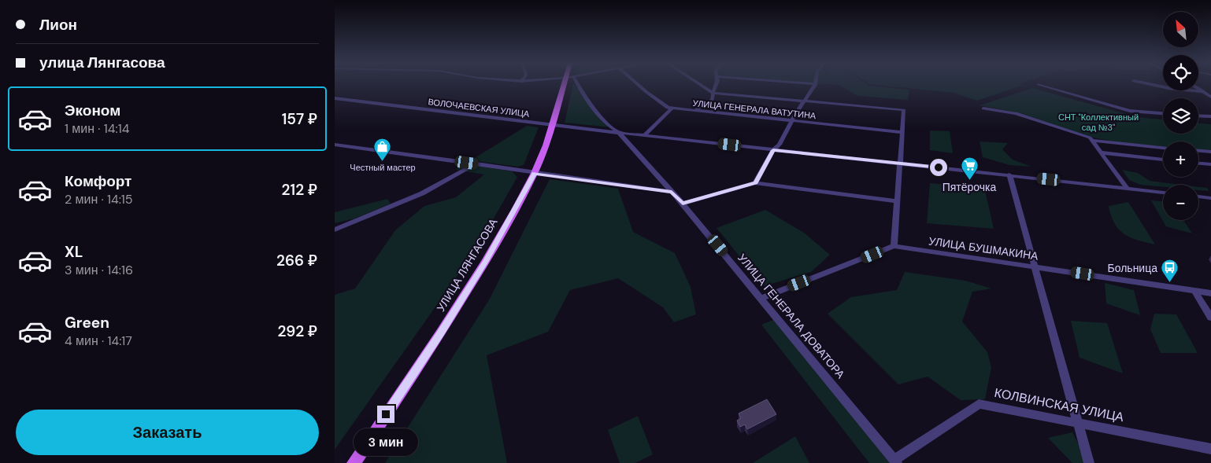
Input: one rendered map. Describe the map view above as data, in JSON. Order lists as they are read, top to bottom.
{
  "streets": {
    "main road": ["УЛИЦА ЛЯНГАСОВА"],
    "street": [
      "ВОЛОЧАЕВСКАЯ УЛИЦА",
      "УЛИЦА ГЕНЕРАЛА ВАТУТИНА",
      "УЛИЦА БУШМАКИНА",
      "УЛИЦА ГЕНЕРАЛА ДОВАТОРА",
      "КОЛВИНСКАЯ УЛИЦА"
    ]
  },
  "crossings": [
    ["ВОЛОЧАЕВСКАЯ УЛИЦА", "УЛИЦА ЛЯНГАСОВА"],
    ["ВОЛОЧАЕВСКАЯ УЛИЦА", "УЛИЦА ГЕНЕРАЛА ДОВАТОРА"],
    ["УЛИЦА БУШМАКИНА", "УЛИЦА ГЕНЕРАЛА ДОВАТОРА"],
    ["УЛИЦА ГЕНЕРАЛА ДОВАТОРА", "КОЛВИНСКАЯ УЛИЦА"]
  ],
  "parks": ["СНТ \"Коллективный сад №3\""],
  "places": {
    "shop": ["Честный мастер"],
    "supermarket": ["Пятёрочка"],
    "bus stop": ["Больница"]
  },
  "north": "top left",
  "page": {
    "banner": ["Лион", "улица Лянгасова"],
    "map_buttons": ["+", "−"],
    "list": [
      {
        "name": "Эконом",
        "note": "1 мин · 14:14",
        "value": "157 ₽"
      },
      {
        "name": "Комфорт",
        "note": "2 мин · 14:15",
        "value": "212 ₽"
      },
      {
        "name": "XL",
        "note": "3 мин · 14:16",
        "value": "266 ₽"
      },
      {
        "name": "Green",
        "note": "4 мин · 14:17",
        "value": "292 ₽"
      }
    ],
    "buttons": "Заказать",
    "bubble": "3 мин"
  }
}
